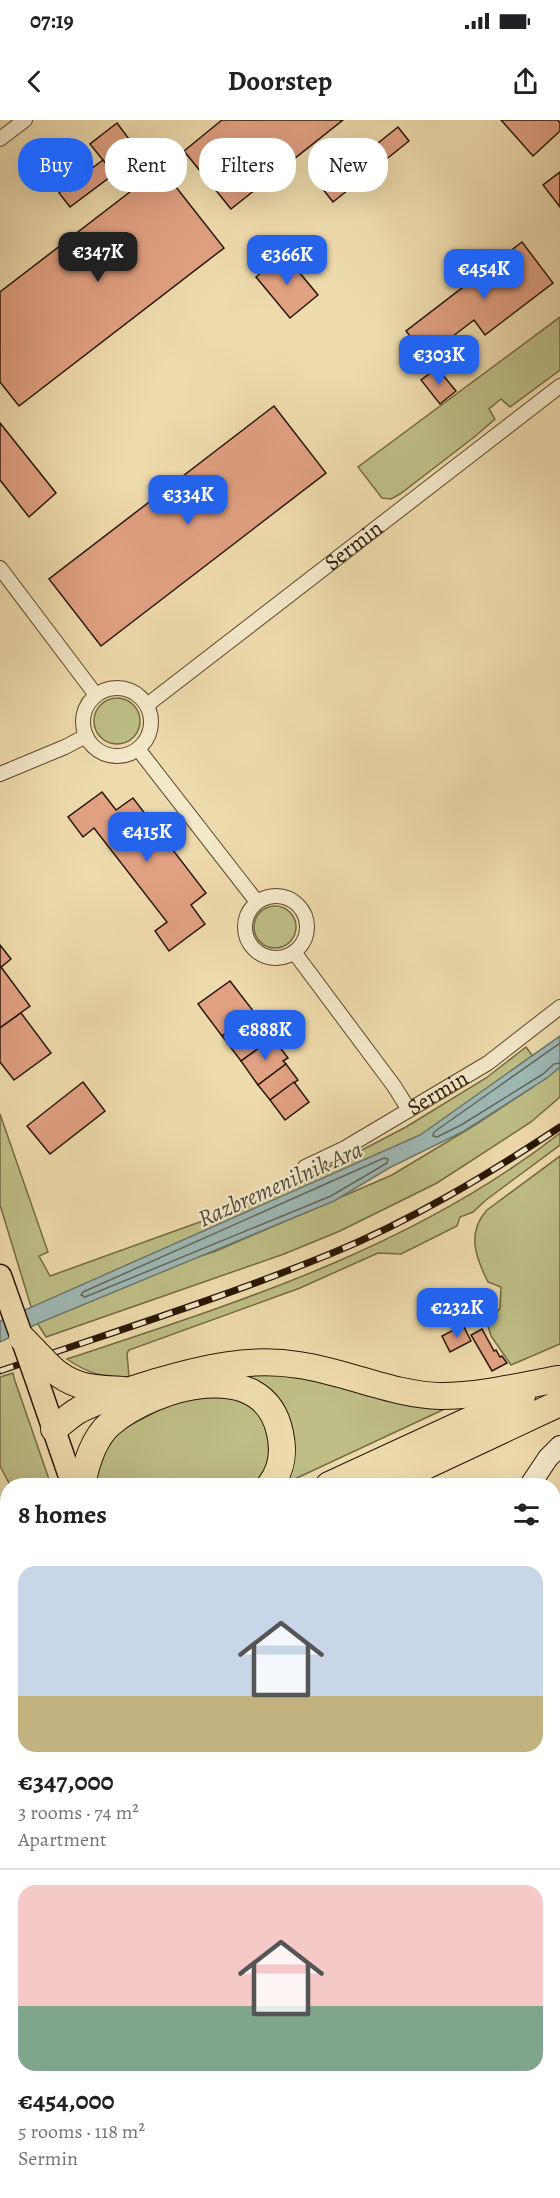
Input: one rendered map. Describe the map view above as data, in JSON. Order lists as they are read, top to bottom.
{
  "streets": {
    "street": ["Sermin"]
  },
  "water": ["Razbremenilnik Ara"],
  "page": {
    "status": "07:19",
    "header": "Doorstep",
    "chip": [
      "Buy",
      "Rent",
      "Filters",
      "New"
    ],
    "price": [
      "€347K",
      "€366K",
      "€454K",
      "€303K",
      "€334K",
      "€415K",
      "€888K",
      "€232K"
    ],
    "heading": "8 homes",
    "list": [
      {
        "name": "€347,000",
        "note": "3 rooms · 74 m² · Apartment"
      },
      {
        "name": "€454,000",
        "note": "5 rooms · 118 m² · Sermin"
      }
    ]
  }
}
